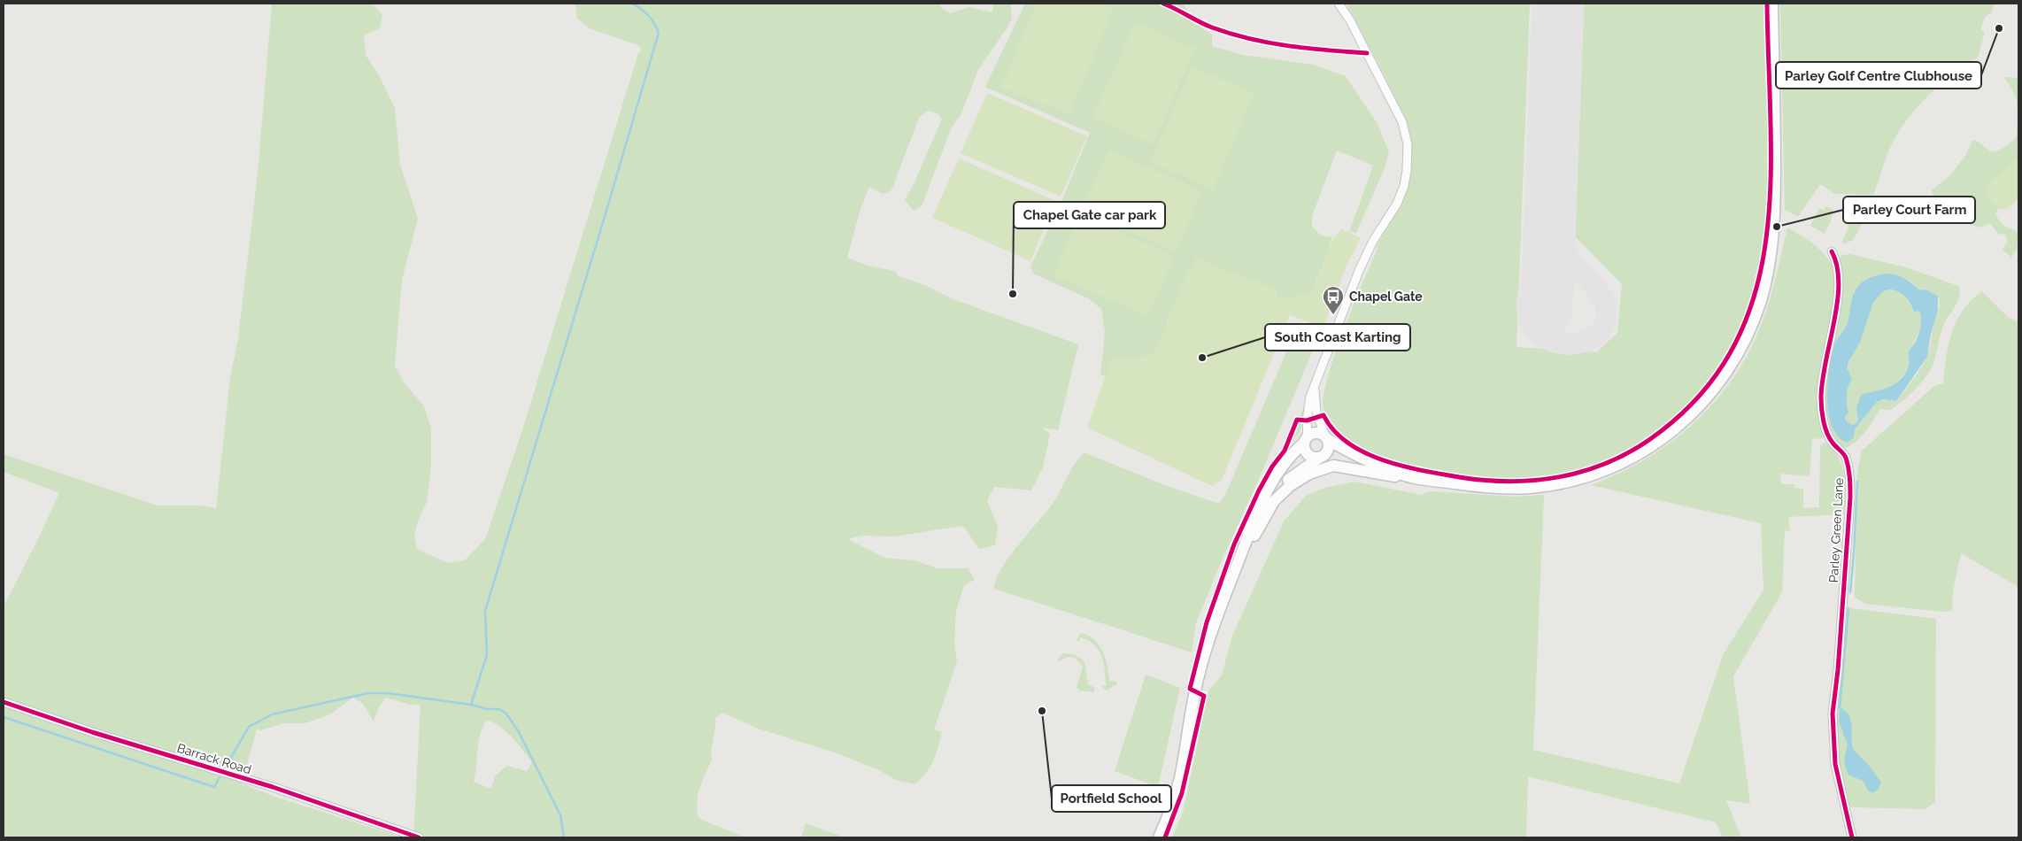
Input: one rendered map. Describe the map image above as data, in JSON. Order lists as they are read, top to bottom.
{
  "streets": {
    "street": ["Parley Green Lane", "Barrack Road"]
  },
  "places": {
    "other": [
      "Parley Golf Centre Clubhouse",
      "Parley Court Farm",
      "Chapel Gate car park",
      "South Coast Karting",
      "Portfield School"
    ],
    "bus stop": ["Chapel Gate"]
  }
}
